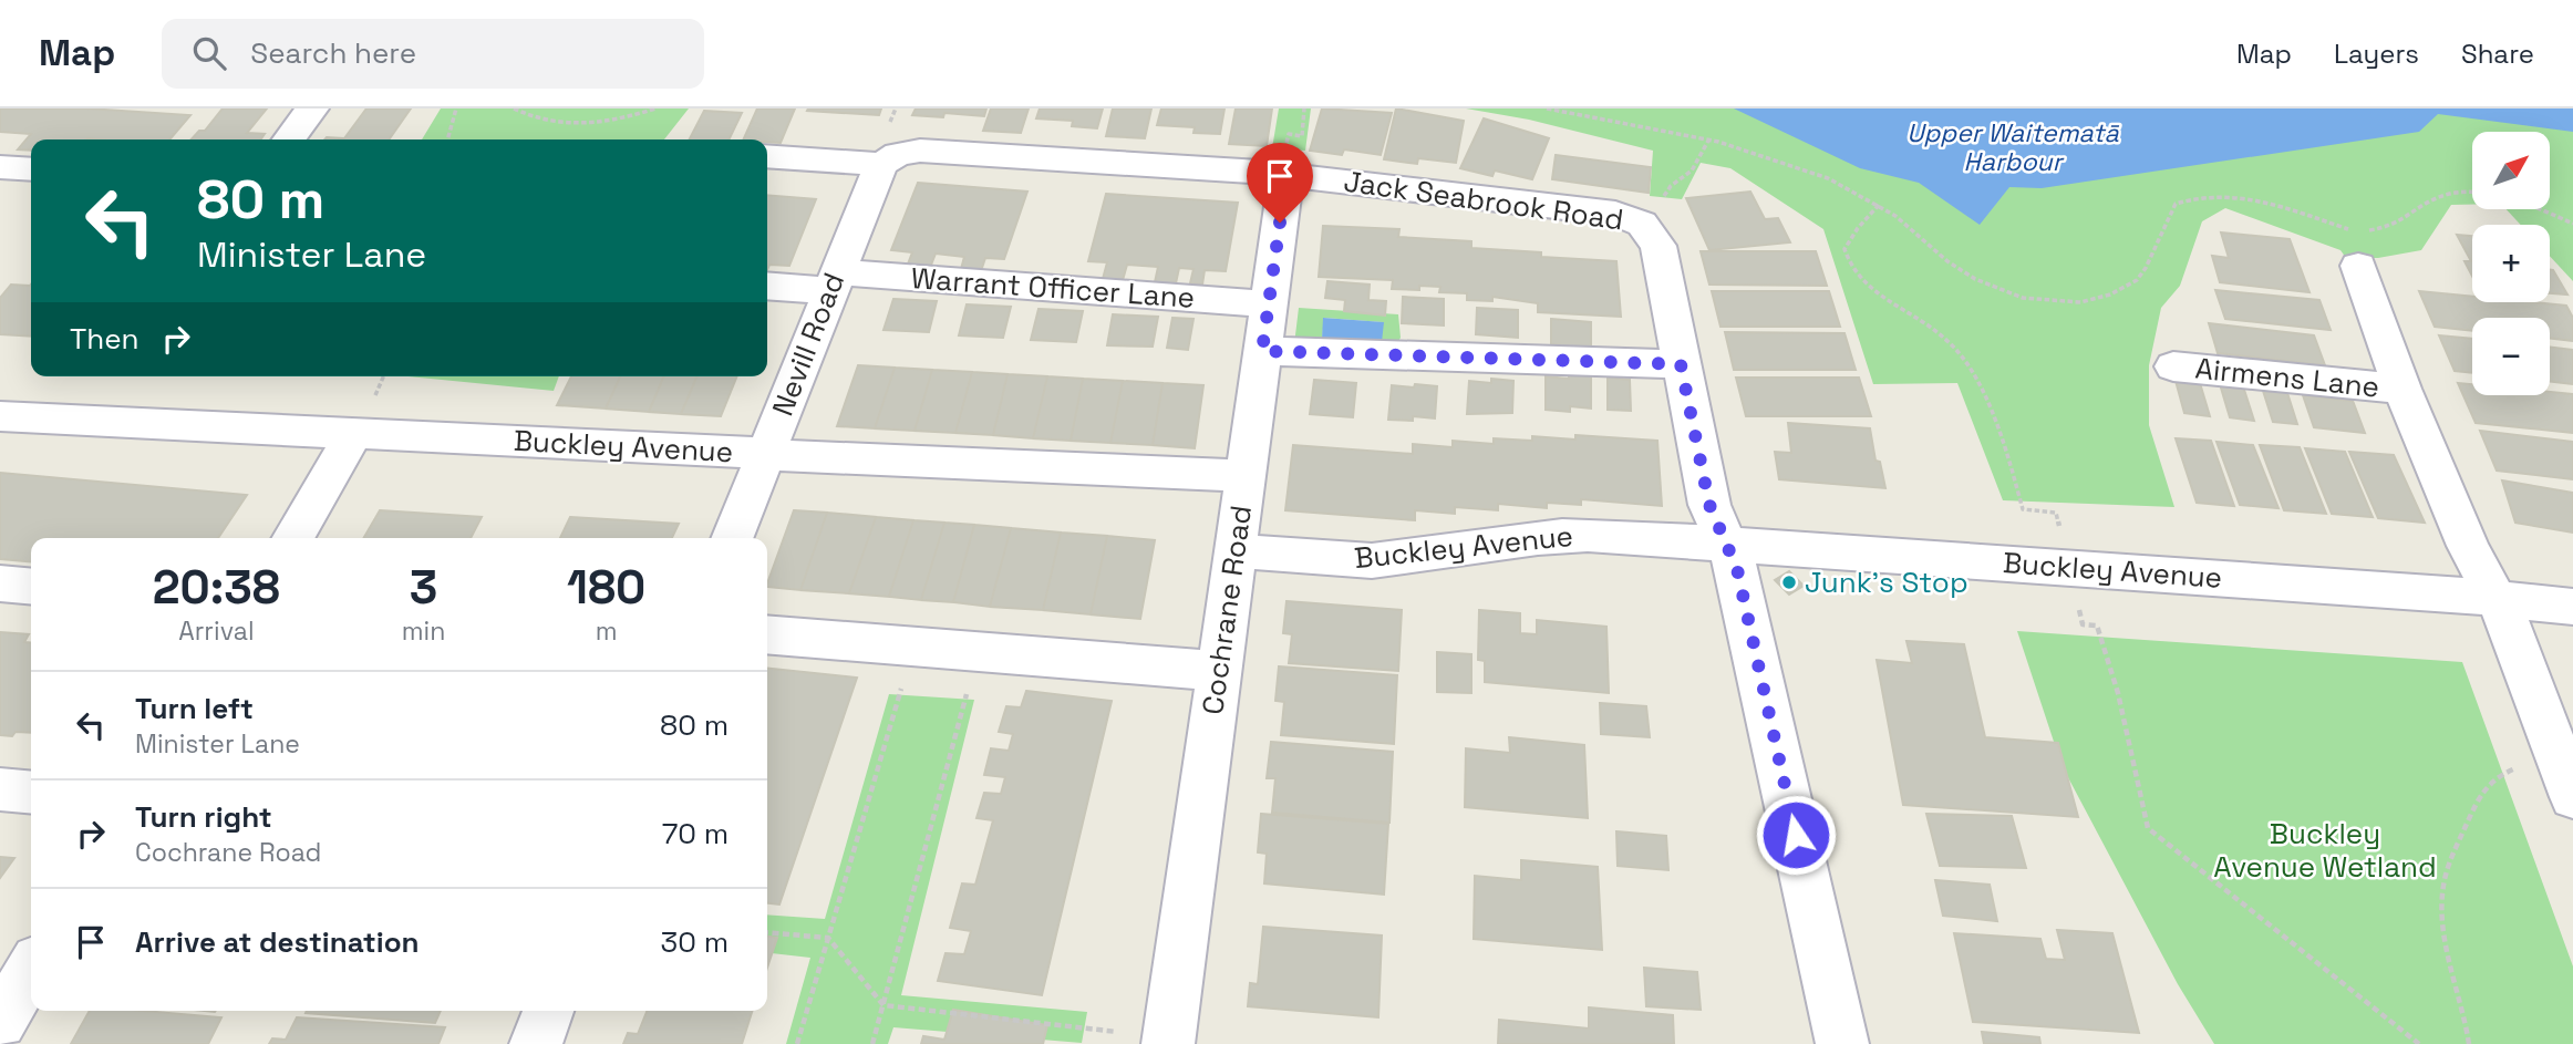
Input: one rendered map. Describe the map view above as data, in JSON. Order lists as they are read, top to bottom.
{
  "streets": {
    "street": [
      "Jack Seabrook Road",
      "Warrant Officer Lane",
      "Nevill Road",
      "Airmens Lane",
      "Buckley Avenue",
      "Cochrane Road"
    ]
  },
  "crossings": [
    ["Jack Seabrook Road", "Nevill Road"],
    ["Jack Seabrook Road", "Cochrane Road"],
    ["Warrant Officer Lane", "Nevill Road"],
    ["Warrant Officer Lane", "Cochrane Road"],
    ["Nevill Road", "Buckley Avenue"],
    ["Airmens Lane", "Buckley Avenue"],
    ["Buckley Avenue", "Cochrane Road"]
  ],
  "water": ["Upper Waitematā Harbour"],
  "parks": ["Buckley Avenue Wetland"],
  "places": ["Junk's Stop"],
  "north": "top right",
  "page": {
    "header": "Map",
    "search": "Search here",
    "nav": ["Map", "Layers", "Share"],
    "map_buttons": ["+", "−"],
    "turn": ["80 m", "Minister Lane"],
    "then": "Then",
    "eta": [
      "20:38",
      "Arrival",
      "3",
      "min",
      "180",
      "m"
    ],
    "list": [
      {
        "name": "Turn left",
        "note": "Minister Lane",
        "value": "80 m"
      },
      {
        "name": "Turn right",
        "note": "Cochrane Road",
        "value": "70 m"
      },
      {
        "name": "Arrive at destination",
        "value": "30 m"
      }
    ]
  }
}
